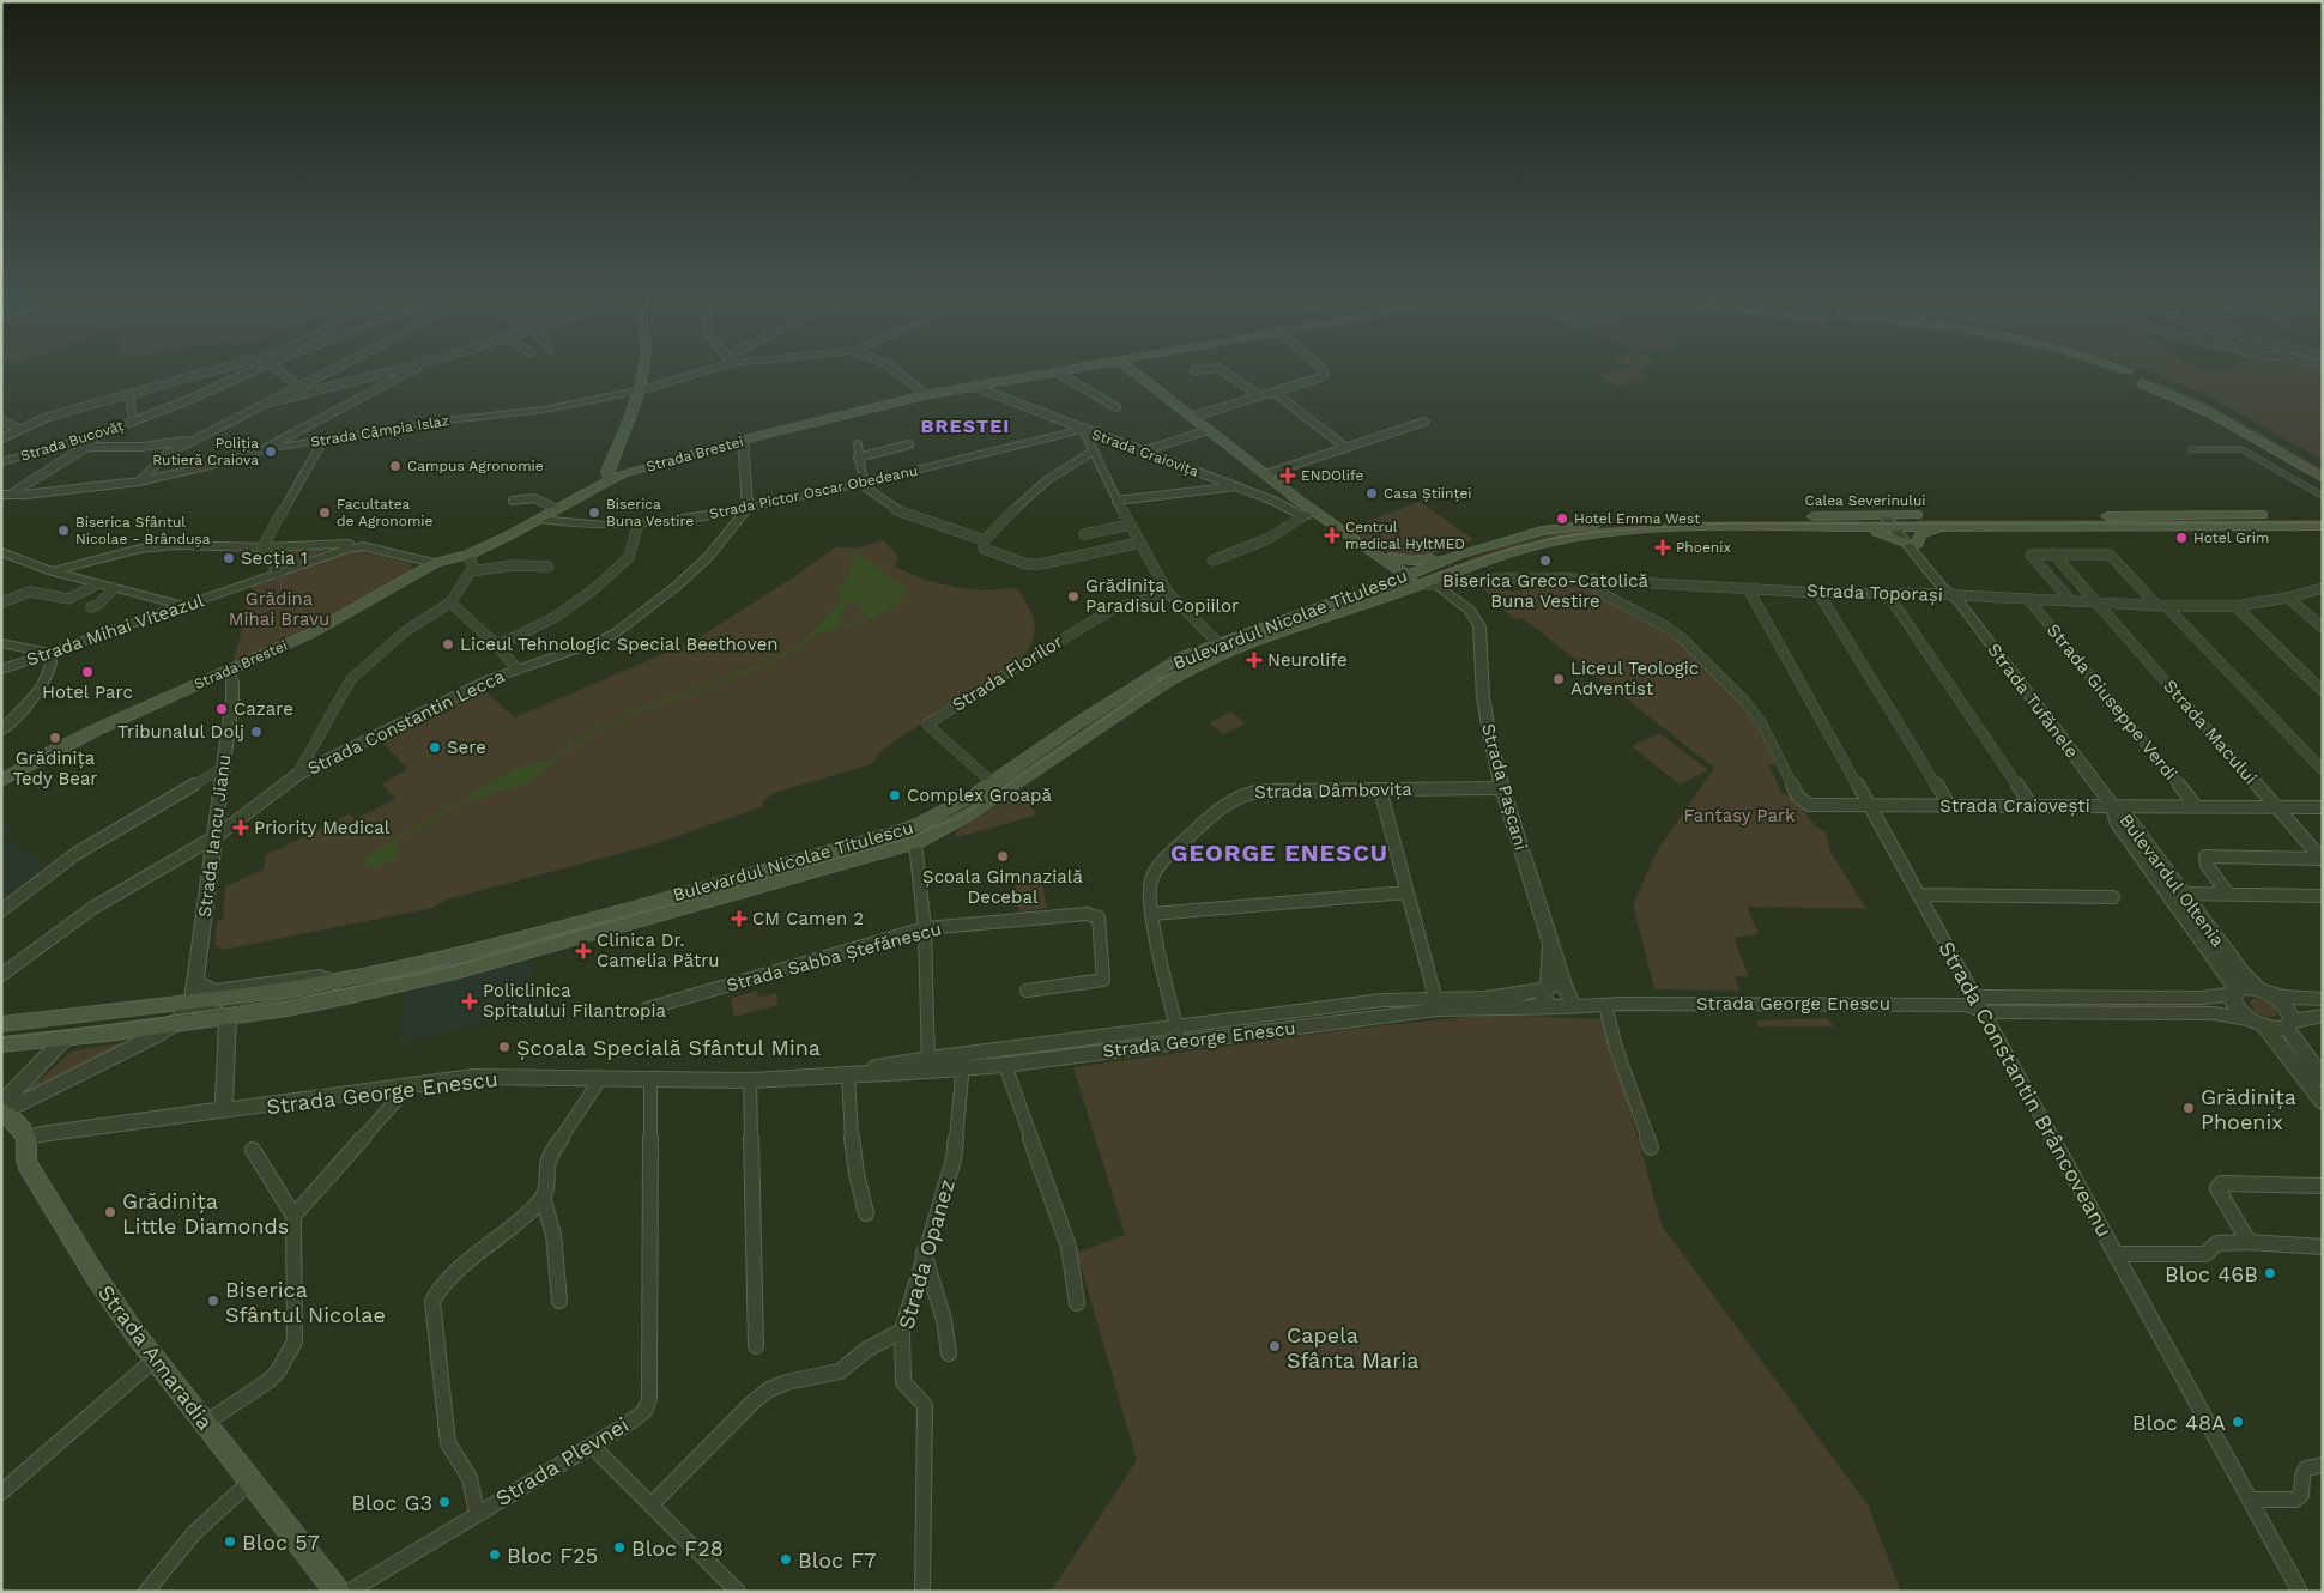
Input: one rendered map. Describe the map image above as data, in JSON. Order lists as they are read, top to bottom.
{
  "streets": {
    "main road": [
      "Strada Brestei",
      "Calea Severinului",
      "Bulevardul Nicolae Titulescu",
      "Strada Amaradia"
    ],
    "street": [
      "Strada Câmpia Islaz",
      "Strada Bucovăț",
      "Strada Craiovița",
      "Strada Pictor Oscar Obedeanu",
      "Strada Toporași",
      "Strada Mihai Viteazul",
      "Strada Florilor",
      "Strada Tufănele",
      "Strada Giuseppe Verdi",
      "Strada Constantin Lecca",
      "Strada Macului",
      "Strada Pașcani",
      "Strada Dâmbovița",
      "Strada Craiovești",
      "Strada Iancu Jianu",
      "Bulevardul Oltenia",
      "Strada Sabba Ștefănescu",
      "Strada George Enescu",
      "Strada Constantin Brâncoveanu",
      "Strada Opanez",
      "Strada Plevnei"
    ]
  },
  "crossings": [
    ["Strada Craiovița", "Strada Brestei"],
    ["Strada Craiovița", "Strada Pictor Oscar Obedeanu"],
    ["Strada Brestei", "Strada Pictor Oscar Obedeanu"],
    ["Strada Brestei", "Strada Mihai Viteazul"],
    ["Strada Brestei", "Strada Iancu Jianu"],
    ["Strada Pictor Oscar Obedeanu", "Strada Constantin Lecca"],
    ["Calea Severinului", "Strada Toporași"],
    ["Calea Severinului", "Bulevardul Nicolae Titulescu"],
    ["Calea Severinului", "Strada Tufănele"],
    ["Calea Severinului", "Strada Pașcani"],
    ["Strada Toporași", "Bulevardul Nicolae Titulescu"],
    ["Strada Toporași", "Strada Tufănele"],
    ["Strada Toporași", "Strada Giuseppe Verdi"],
    ["Strada Toporași", "Strada Macului"],
    ["Strada Toporași", "Strada Pașcani"],
    ["Strada Toporași", "Strada Craiovești"],
    ["Strada Toporași", "Strada Constantin Brâncoveanu"],
    ["Bulevardul Nicolae Titulescu", "Strada Florilor"],
    ["Bulevardul Nicolae Titulescu", "Strada Pașcani"],
    ["Bulevardul Nicolae Titulescu", "Strada Iancu Jianu"],
    ["Strada Tufănele", "Strada Craiovești"],
    ["Strada Tufănele", "Bulevardul Oltenia"],
    ["Strada Giuseppe Verdi", "Strada Craiovești"],
    ["Strada Constantin Lecca", "Strada Iancu Jianu"],
    ["Strada Macului", "Strada Craiovești"],
    ["Strada Pașcani", "Strada Dâmbovița"],
    ["Strada Pașcani", "Strada George Enescu"],
    ["Strada Dâmbovița", "Strada George Enescu"],
    ["Strada Craiovești", "Bulevardul Oltenia"],
    ["Strada Craiovești", "Strada Constantin Brâncoveanu"],
    ["Bulevardul Oltenia", "Strada George Enescu"],
    ["Strada George Enescu", "Strada Constantin Brâncoveanu"],
    ["Strada George Enescu", "Strada Opanez"],
    ["Strada George Enescu", "Strada Amaradia"],
    ["Strada George Enescu", "Strada Plevnei"]
  ],
  "districts": ["BRESTEI", "GEORGE ENESCU"],
  "parks": ["Grădina Mihai Bravu", "Fantasy Park"],
  "places": {
    "other": [
      "Poliția Rutieră Craiova",
      "Campus Agronomie",
      "Casa Științei",
      "Facultatea de Agronomie",
      "Biserica Buna Vestire",
      "Hotel Emma West",
      "Biserica Sfântul Nicolae - Brândușa",
      "Hotel Grim",
      "Secția 1",
      "Biserica Greco-Catolică Buna Vestire",
      "Grădinița Paradisul Copiilor",
      "Liceul Tehnologic Special Beethoven",
      "Hotel Parc",
      "Liceul Teologic Adventist",
      "Cazare",
      "Tribunalul Dolj",
      "Grădinița Tedy Bear",
      "Sere",
      "Complex Groapă",
      "Școala Gimnazială Decebal",
      "Școala Specială Sfântul Mina",
      "Grădinița Phoenix",
      "Grădinița Little Diamonds",
      "Bloc 46B",
      "Biserica Sfântul Nicolae",
      "Capela Sfânta Maria",
      "Bloc 48A",
      "Bloc G3",
      "Bloc 57",
      "Bloc F28",
      "Bloc F25",
      "Bloc F7"
    ],
    "health": [
      "ENDOlife",
      "Centrul medical HyltMED",
      "Phoenix",
      "Neurolife",
      "Priority Medical",
      "CM Camen 2",
      "Clinica Dr. Camelia Pătru",
      "Policlinica Spitalului Filantropia"
    ]
  }
}
